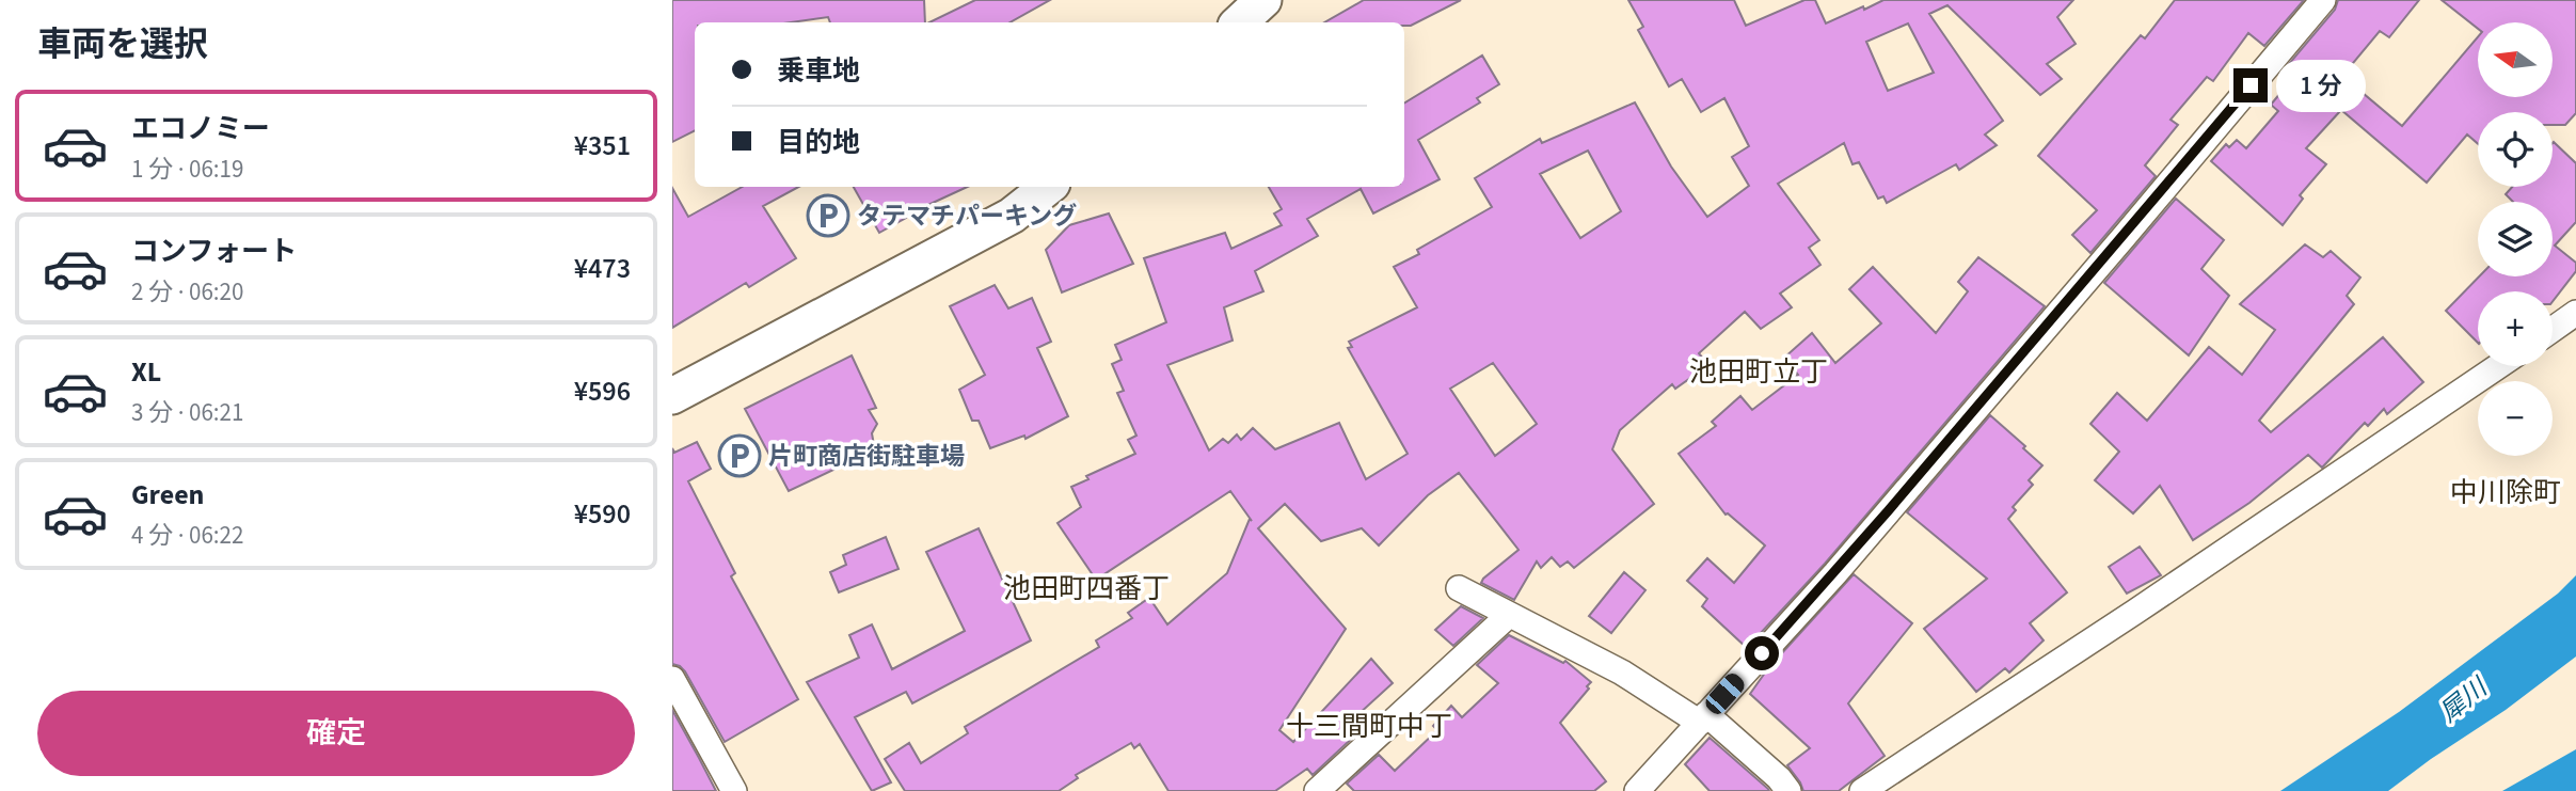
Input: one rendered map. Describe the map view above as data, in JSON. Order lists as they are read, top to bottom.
{
  "districts": [
    "池田町立丁",
    "中川除町",
    "池田町四番丁",
    "十三間町中丁"
  ],
  "water": ["犀川"],
  "places": {
    "parking": ["タテマチパーキング", "片町商店街駐車場"]
  },
  "north": "left",
  "page": {
    "heading": "車両を選択",
    "map_buttons": ["+", "−"],
    "banner": ["乗車地", "目的地"],
    "bubble": "1 分",
    "list": [
      {
        "name": "エコノミー",
        "note": "1 分 · 06:19",
        "value": "¥351"
      },
      {
        "name": "コンフォート",
        "note": "2 分 · 06:20",
        "value": "¥473"
      },
      {
        "name": "XL",
        "note": "3 分 · 06:21",
        "value": "¥596"
      },
      {
        "name": "Green",
        "note": "4 分 · 06:22",
        "value": "¥590"
      }
    ],
    "buttons": "確定"
  }
}
